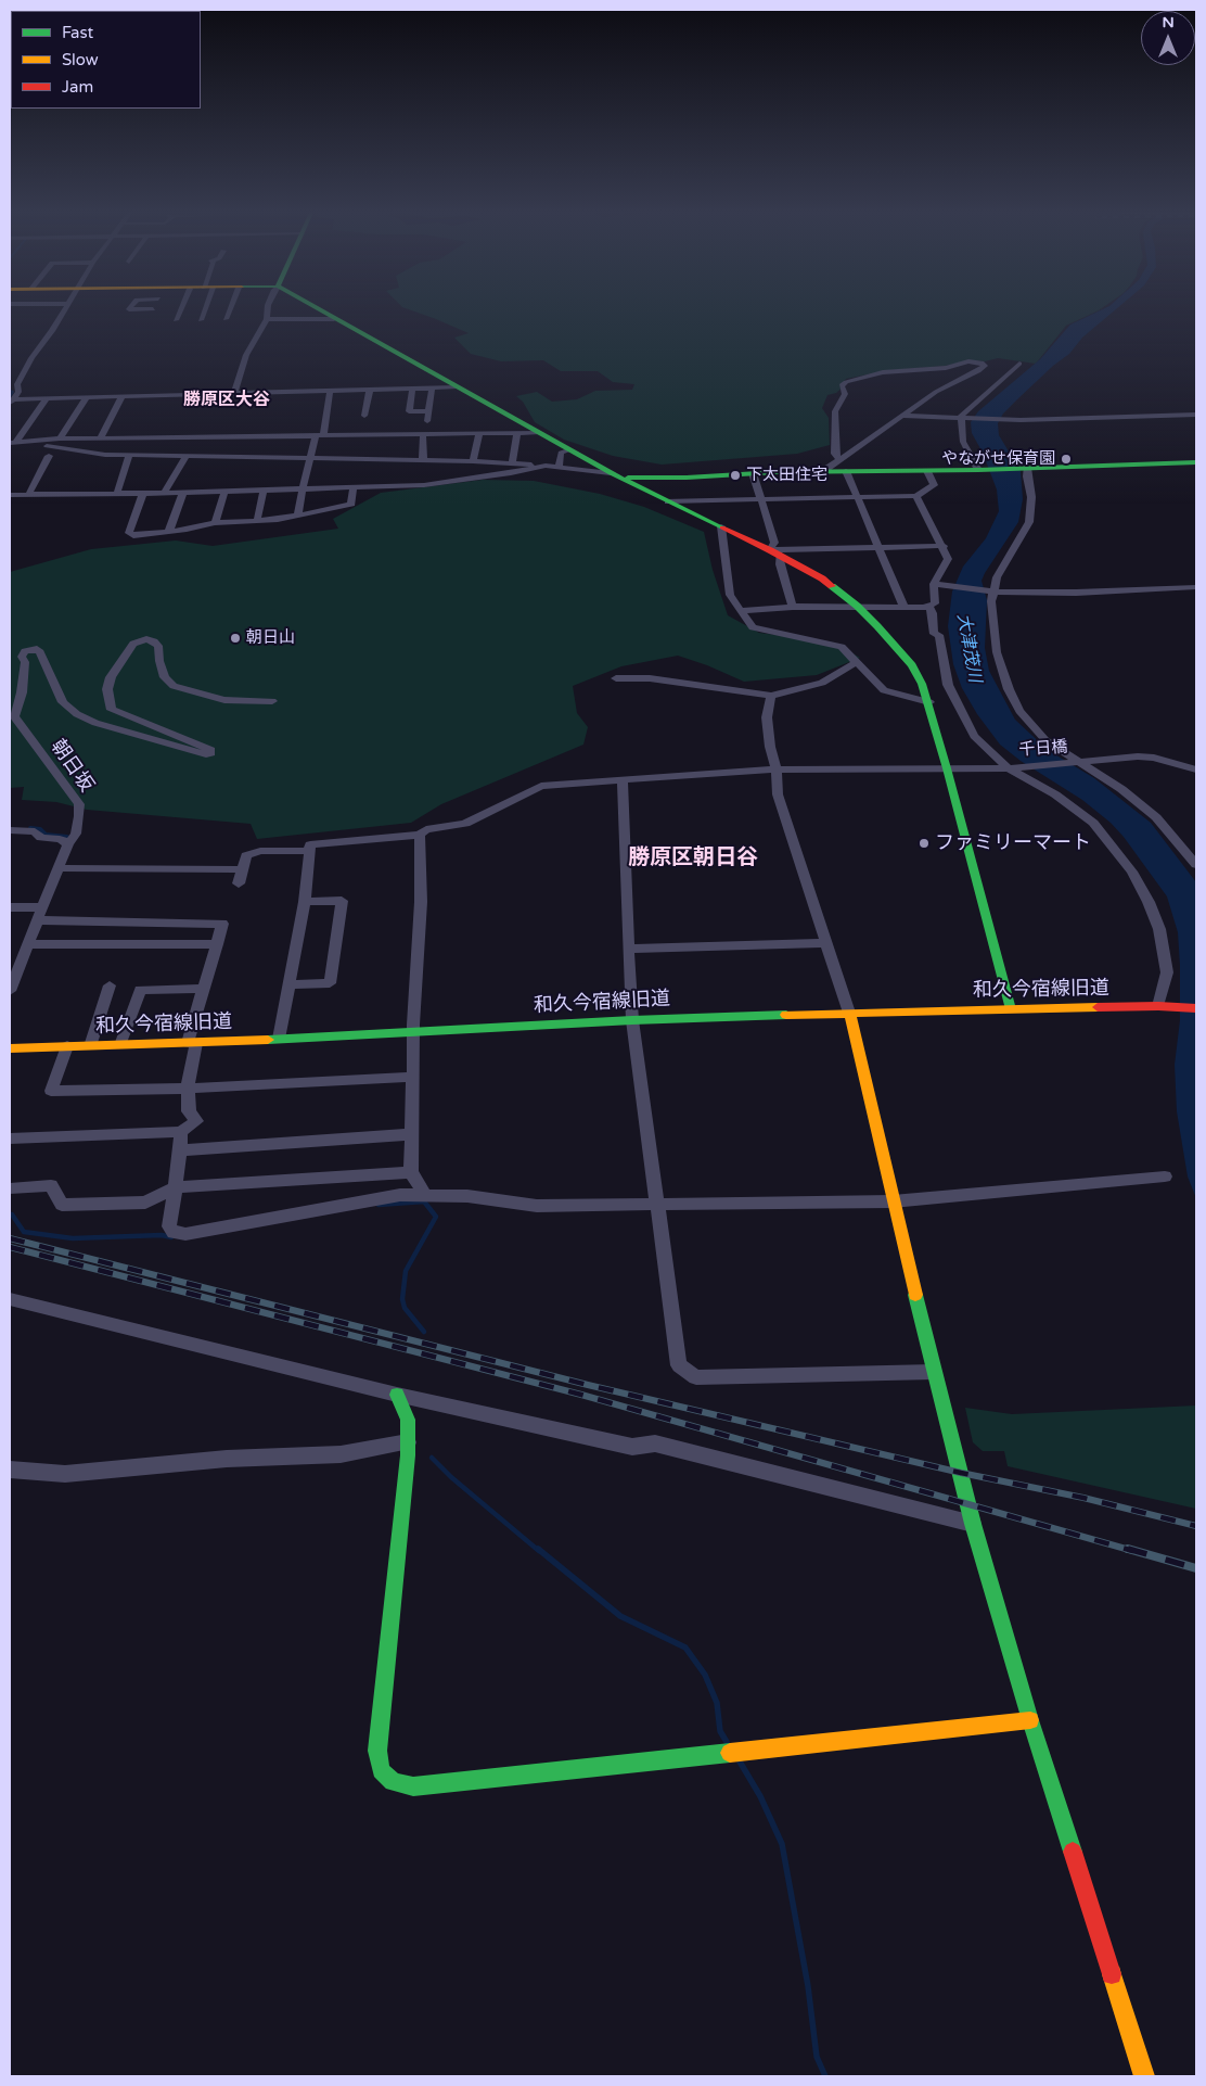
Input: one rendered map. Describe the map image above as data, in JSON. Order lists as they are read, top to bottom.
{
  "streets": {
    "street": ["千日橋", "朝日坂", "和久今宿線旧道"]
  },
  "districts": ["勝原区大谷", "勝原区朝日谷"],
  "water": ["大津茂川"],
  "places": [
    "やながせ保育園",
    "下太田住宅",
    "朝日山",
    "ファミリーマート"
  ],
  "legend": ["Fast", "Slow", "Jam"],
  "north": "top"
}
